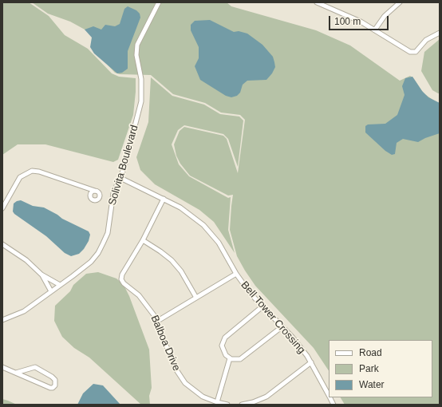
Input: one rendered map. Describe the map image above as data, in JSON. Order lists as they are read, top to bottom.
{
  "streets": {
    "street": ["Solivita Boulevard", "Bell Tower Crossing", "Balboa Drive"]
  },
  "crossings": [
    ["Solivita Boulevard", "Bell Tower Crossing"],
    ["Bell Tower Crossing", "Balboa Drive"]
  ],
  "legend": ["Road", "Park", "Water"],
  "scale_bar": "100 m"
}
